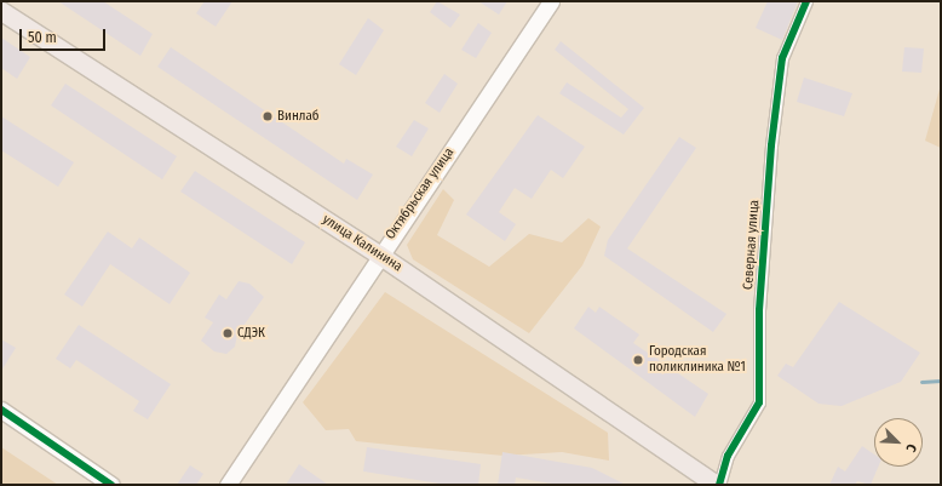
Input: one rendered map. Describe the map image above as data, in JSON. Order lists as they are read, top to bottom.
{
  "streets": {
    "main road": ["Октябрьская улица", "улица Калинина"],
    "street": ["Северная улица"]
  },
  "crossings": [
    ["Октябрьская улица", "улица Калинина"],
    ["улица Калинина", "Северная улица"]
  ],
  "places": ["Винлаб", "СДЭК", "Городская поликлиника №1"],
  "scale_bar": "50 m",
  "north": "bottom right"
}
